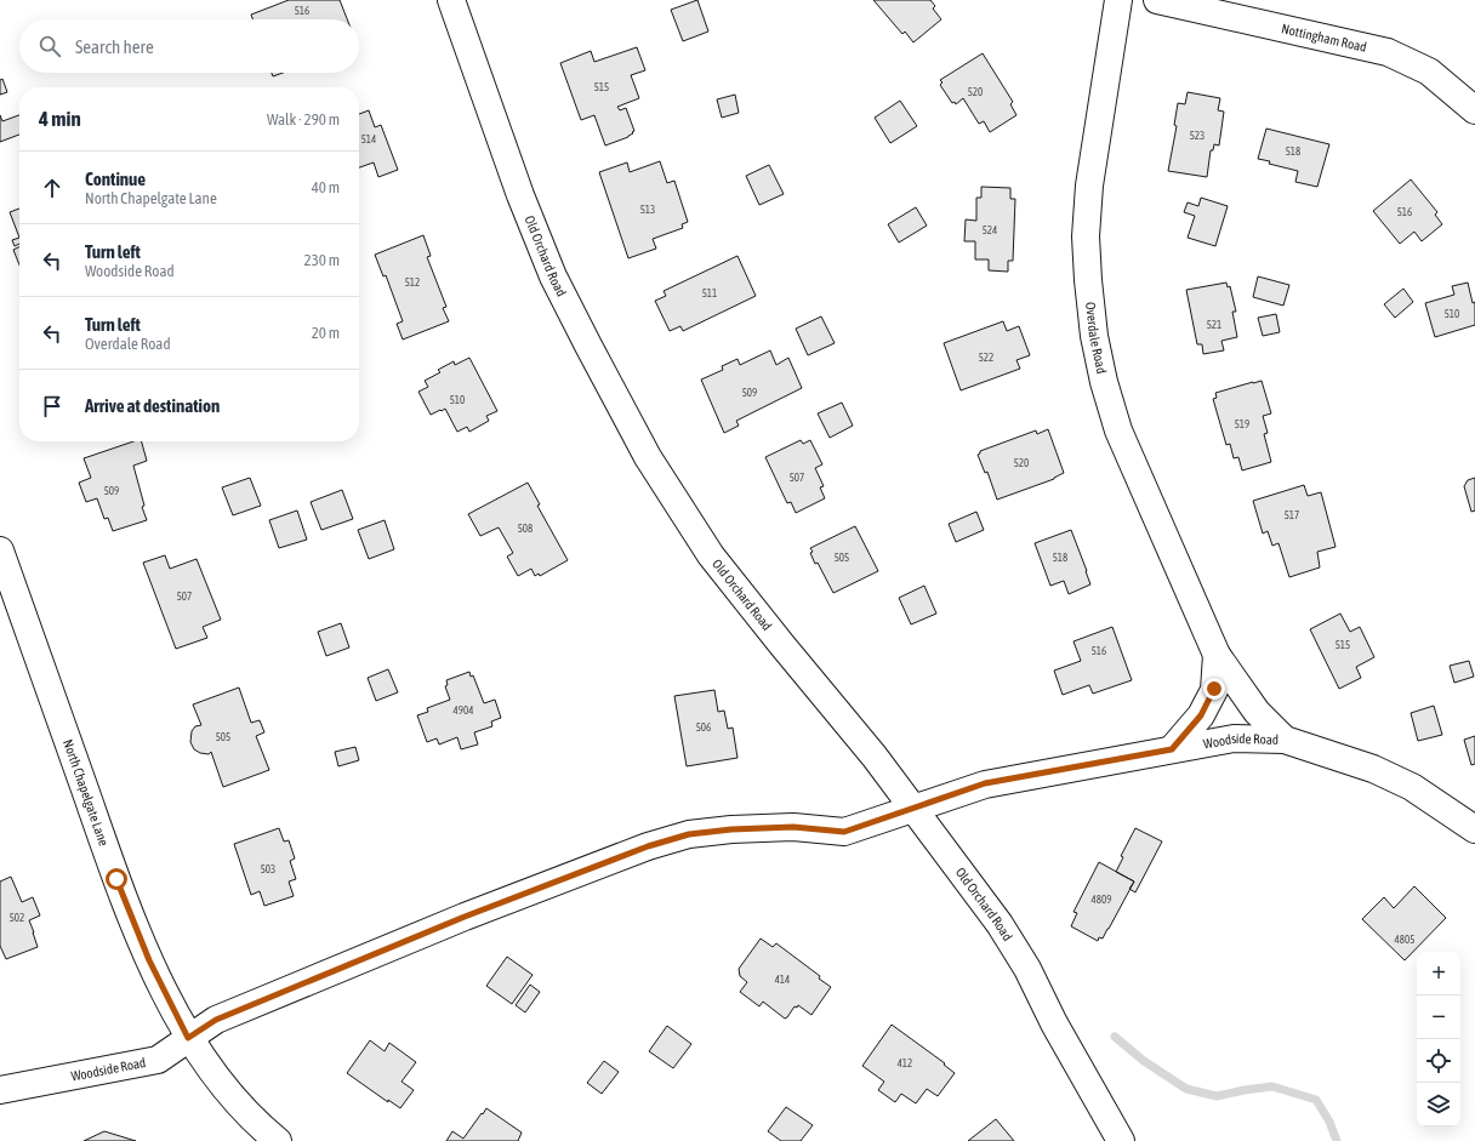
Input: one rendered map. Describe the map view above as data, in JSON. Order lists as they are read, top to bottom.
{
  "streets": {
    "street": [
      "Nottingham Road",
      "Old Orchard Road",
      "Overdale Road",
      "Woodside Road",
      "North Chapelgate Lane"
    ]
  },
  "crossings": [
    ["Old Orchard Road", "Woodside Road"],
    ["Overdale Road", "Woodside Road"],
    ["Woodside Road", "North Chapelgate Lane"]
  ],
  "house_numbers": [
    "516",
    "515",
    "520",
    "523",
    "514",
    "518",
    "513",
    "516",
    "524",
    "512",
    "511",
    "510",
    "521",
    "522",
    "509",
    "510",
    "519",
    "520",
    "507",
    "509",
    "517",
    "508",
    "505",
    "518",
    "507",
    "515",
    "516",
    "4904",
    "506",
    "505",
    "503",
    "4809",
    "502",
    "4805",
    "414",
    "412"
  ],
  "page": {
    "search": "Search here",
    "heading": ["4 min", "Walk · 290 m"],
    "list": [
      ["Continue", "North Chapelgate Lane", "40 m"],
      ["Turn left", "Woodside Road", "230 m"],
      ["Turn left", "Overdale Road", "20 m"],
      "Arrive at destination"
    ],
    "map_buttons": ["+", "−"]
  }
}
